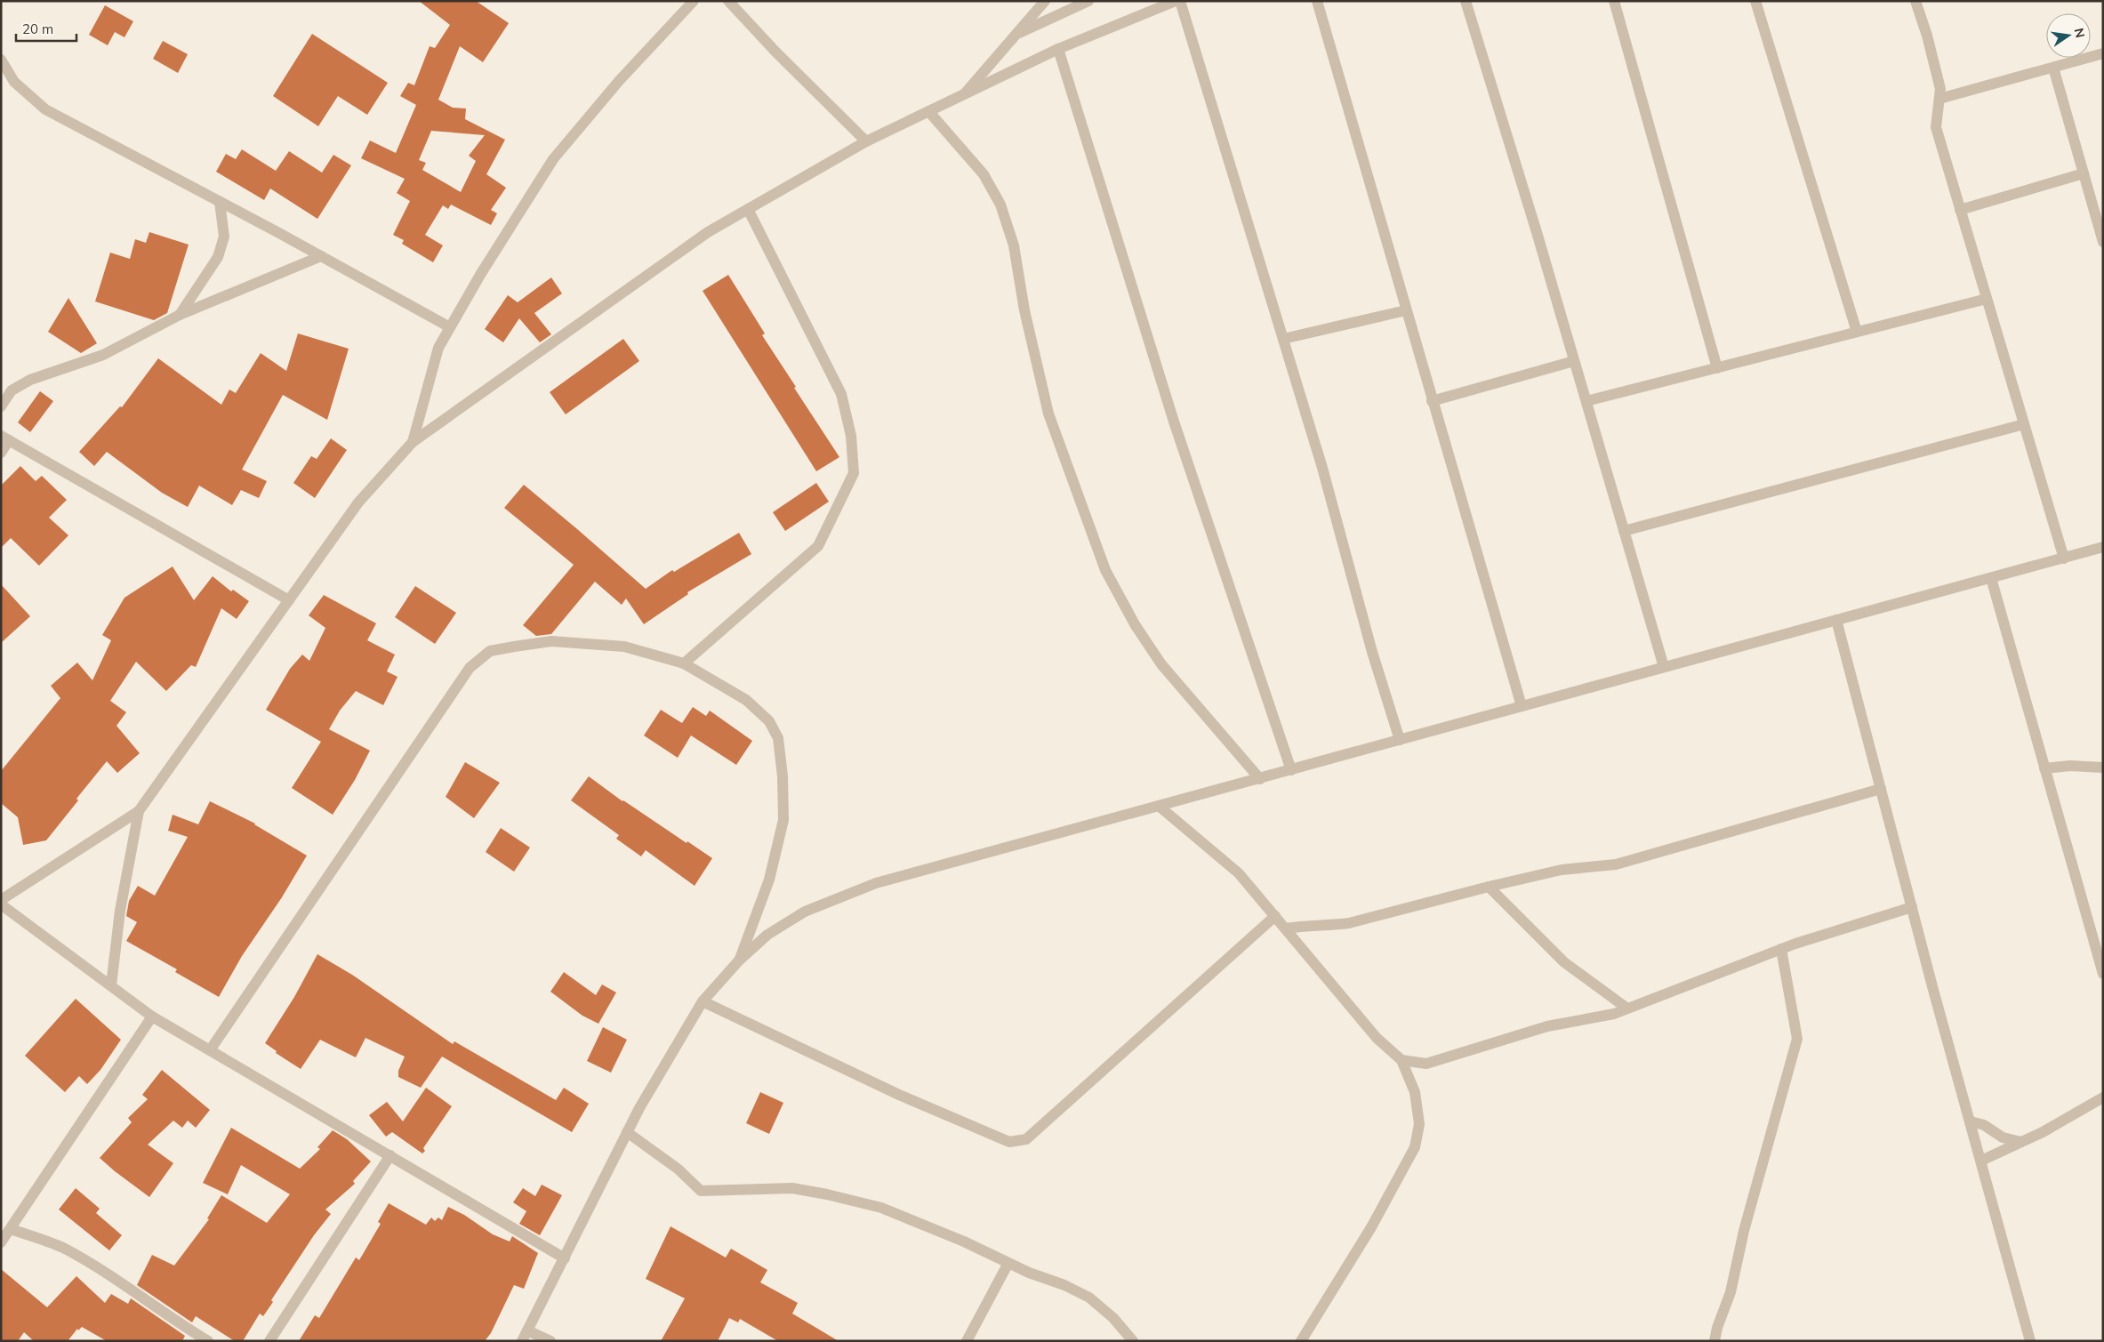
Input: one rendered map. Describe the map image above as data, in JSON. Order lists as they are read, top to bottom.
{
  "scale_bar": "20 m",
  "north": "right"
}
